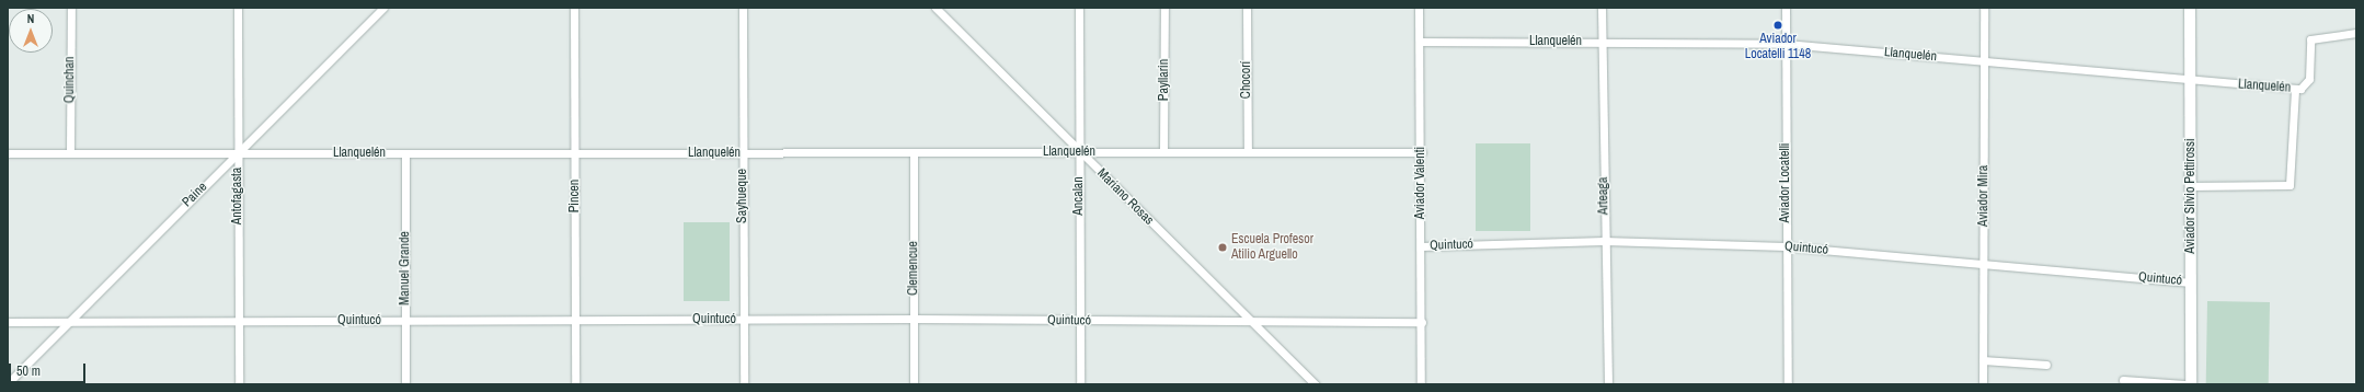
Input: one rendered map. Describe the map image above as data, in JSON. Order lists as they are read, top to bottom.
{
  "streets": {
    "main road": ["Aviador Silvio Pettirossi"],
    "street": [
      "Llanquelén",
      "Quinchan",
      "Payllarin",
      "Chocorí",
      "Aviador Valenti",
      "Aviador Locatelli",
      "Paine",
      "Antofagasta",
      "Pincen",
      "Sayhueque",
      "Ancalan",
      "Arteaga",
      "Aviador Mira",
      "Mariano Rosas",
      "Quintucó",
      "Manuel Grande",
      "Clemencue"
    ]
  },
  "crossings": [
    ["Llanquelén", "Quinchan"],
    ["Llanquelén", "Payllarin"],
    ["Llanquelén", "Chocorí"],
    ["Llanquelén", "Aviador Valenti"],
    ["Llanquelén", "Aviador Locatelli"],
    ["Llanquelén", "Paine"],
    ["Llanquelén", "Antofagasta"],
    ["Llanquelén", "Pincen"],
    ["Llanquelén", "Sayhueque"],
    ["Llanquelén", "Ancalan"],
    ["Llanquelén", "Arteaga"],
    ["Llanquelén", "Aviador Mira"],
    ["Llanquelén", "Aviador Silvio Pettirossi"],
    ["Llanquelén", "Mariano Rosas"],
    ["Llanquelén", "Manuel Grande"],
    ["Llanquelén", "Clemencue"],
    ["Aviador Valenti", "Quintucó"],
    ["Aviador Locatelli", "Quintucó"],
    ["Paine", "Antofagasta"],
    ["Paine", "Quintucó"],
    ["Antofagasta", "Quintucó"],
    ["Pincen", "Quintucó"],
    ["Sayhueque", "Quintucó"],
    ["Ancalan", "Mariano Rosas"],
    ["Ancalan", "Quintucó"],
    ["Arteaga", "Quintucó"],
    ["Aviador Mira", "Quintucó"],
    ["Aviador Silvio Pettirossi", "Quintucó"],
    ["Mariano Rosas", "Quintucó"],
    ["Quintucó", "Manuel Grande"],
    ["Quintucó", "Clemencue"]
  ],
  "places": ["Aviador Locatelli 1148", "Escuela Profesor Atilio Arguello"],
  "scale_bar": "50 m",
  "north": "top"
}
